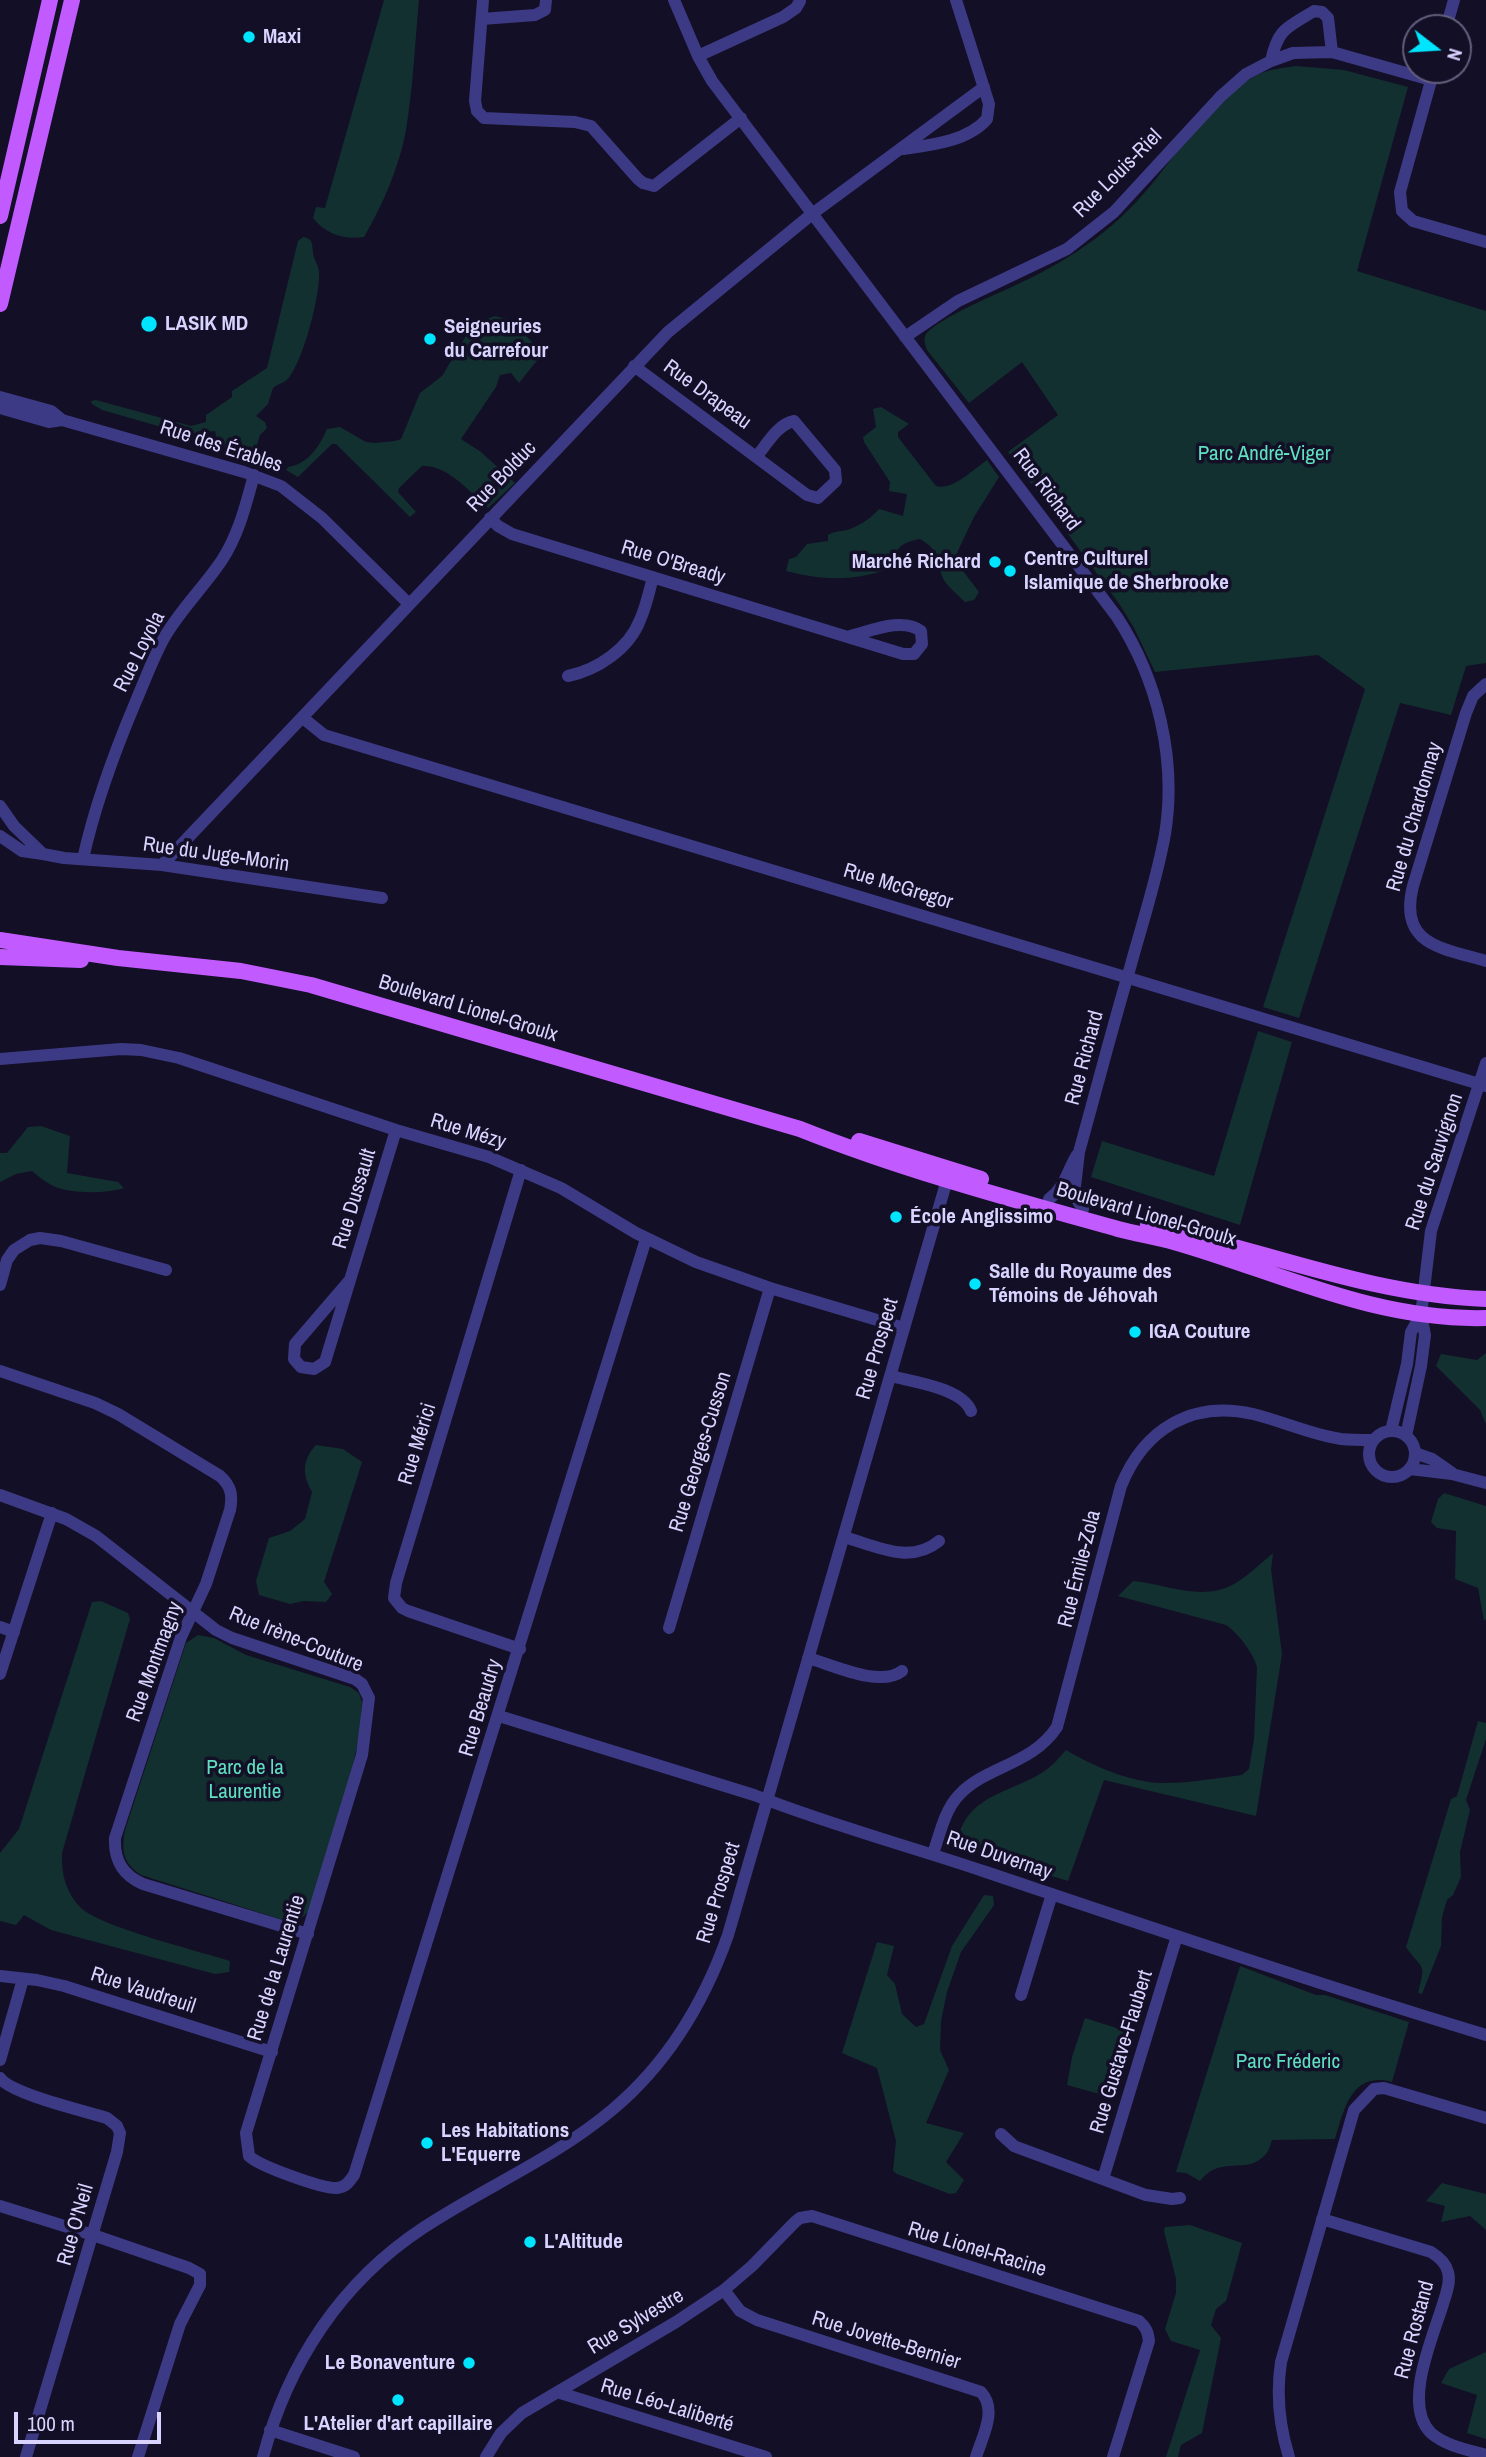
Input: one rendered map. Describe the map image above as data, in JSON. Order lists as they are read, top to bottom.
{
  "streets": {
    "main road": ["Boulevard Lionel-Groulx"],
    "street": [
      "Rue Louis-Riel",
      "Rue Drapeau",
      "Rue des Érables",
      "Rue Bolduc",
      "Rue Richard",
      "Rue O'Bready",
      "Rue Loyola",
      "Rue du Chardonnay",
      "Rue du Juge-Morin",
      "Rue McGregor",
      "Rue Mézy",
      "Rue du Sauvignon",
      "Rue Dussault",
      "Rue Prospect",
      "Rue Mérici",
      "Rue Georges-Cusson",
      "Rue Émile-Zola",
      "Rue Irène-Couture",
      "Rue Montmagny",
      "Rue Beaudry",
      "Rue Duvernay",
      "Rue de la Laurentie",
      "Rue Vaudreuil",
      "Rue Gustave-Flaubert",
      "Rue O'Neil",
      "Rue Lionel-Racine",
      "Rue Sylvestre",
      "Rue Rostand",
      "Rue Jovette-Bernier",
      "Rue Léo-Laliberté"
    ]
  },
  "crossings": [
    ["Rue Louis-Riel", "Rue Richard"],
    ["Rue Drapeau", "Rue Bolduc"],
    ["Rue des Érables", "Rue Bolduc"],
    ["Rue des Érables", "Rue Loyola"],
    ["Rue Bolduc", "Rue Richard"],
    ["Rue Bolduc", "Rue O'Bready"],
    ["Rue Bolduc", "Rue du Juge-Morin"],
    ["Rue Bolduc", "Rue McGregor"],
    ["Rue Richard", "Rue McGregor"],
    ["Rue Richard", "Boulevard Lionel-Groulx"],
    ["Rue Loyola", "Rue du Juge-Morin"],
    ["Rue McGregor", "Rue du Sauvignon"],
    ["Boulevard Lionel-Groulx", "Rue du Sauvignon"],
    ["Boulevard Lionel-Groulx", "Rue Prospect"],
    ["Rue Mézy", "Rue Dussault"],
    ["Rue Mézy", "Rue Prospect"],
    ["Rue Mézy", "Rue Mérici"],
    ["Rue Mézy", "Rue Georges-Cusson"],
    ["Rue Mézy", "Rue Beaudry"],
    ["Rue Prospect", "Rue Duvernay"],
    ["Rue Mérici", "Rue Beaudry"],
    ["Rue Émile-Zola", "Rue Duvernay"],
    ["Rue Irène-Couture", "Rue Montmagny"],
    ["Rue Irène-Couture", "Rue de la Laurentie"],
    ["Rue Montmagny", "Rue de la Laurentie"],
    ["Rue Beaudry", "Rue Duvernay"],
    ["Rue Beaudry", "Rue de la Laurentie"],
    ["Rue Duvernay", "Rue Gustave-Flaubert"],
    ["Rue de la Laurentie", "Rue Vaudreuil"],
    ["Rue Lionel-Racine", "Rue Sylvestre"],
    ["Rue Sylvestre", "Rue Jovette-Bernier"],
    ["Rue Sylvestre", "Rue Léo-Laliberté"]
  ],
  "parks": ["Parc André-Viger", "Parc de la Laurentie", "Parc Fréderic"],
  "places": [
    "Maxi",
    "LASIK MD",
    "Seigneuries du Carrefour",
    "Marché Richard",
    "Centre Culturel Islamique de Sherbrooke",
    "École Anglissimo",
    "Salle du Royaume des Témoins de Jéhovah",
    "IGA Couture",
    "Les Habitations L'Equerre",
    "L'Altitude",
    "Le Bonaventure",
    "L'Atelier d'art capillaire"
  ],
  "scale_bar": "100 m",
  "north": "right"
}
